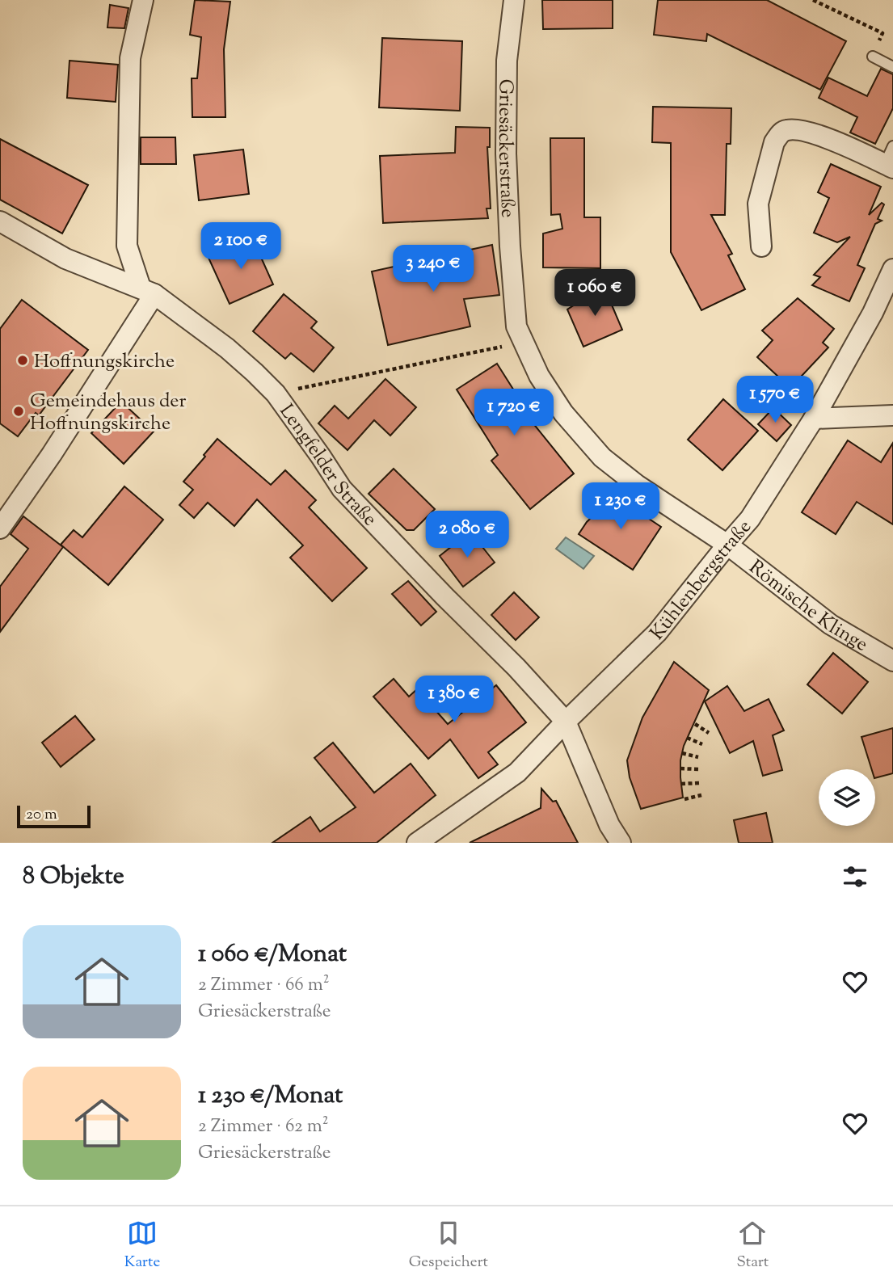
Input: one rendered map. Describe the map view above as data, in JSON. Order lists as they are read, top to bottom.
{
  "streets": {
    "street": [
      "Griesäckerstraße",
      "Lengfelder Straße",
      "Kühlenbergstraße",
      "Römische Klinge"
    ]
  },
  "crossings": [
    ["Griesäckerstraße", "Kühlenbergstraße"],
    ["Griesäckerstraße", "Römische Klinge"],
    ["Lengfelder Straße", "Kühlenbergstraße"],
    ["Kühlenbergstraße", "Römische Klinge"]
  ],
  "places": ["Hoffnungskirche", "Gemeindehaus der Hoffnungskirche"],
  "scale_bar": "20 m",
  "page": {
    "price": [
      "2 100 €",
      "3 240 €",
      "1 060 €",
      "1 570 €",
      "1 720 €",
      "1 230 €",
      "2 080 €",
      "1 380 €"
    ],
    "scale": "20 m",
    "heading": "8 Objekte",
    "list": [
      {
        "name": "1 060 €/Monat",
        "note": "2 Zimmer · 66 m² · Griesäckerstraße"
      },
      {
        "name": "1 230 €/Monat",
        "note": "2 Zimmer · 62 m² · Griesäckerstraße"
      }
    ],
    "tabs": ["Karte", "Gespeichert", "Start"]
  }
}
